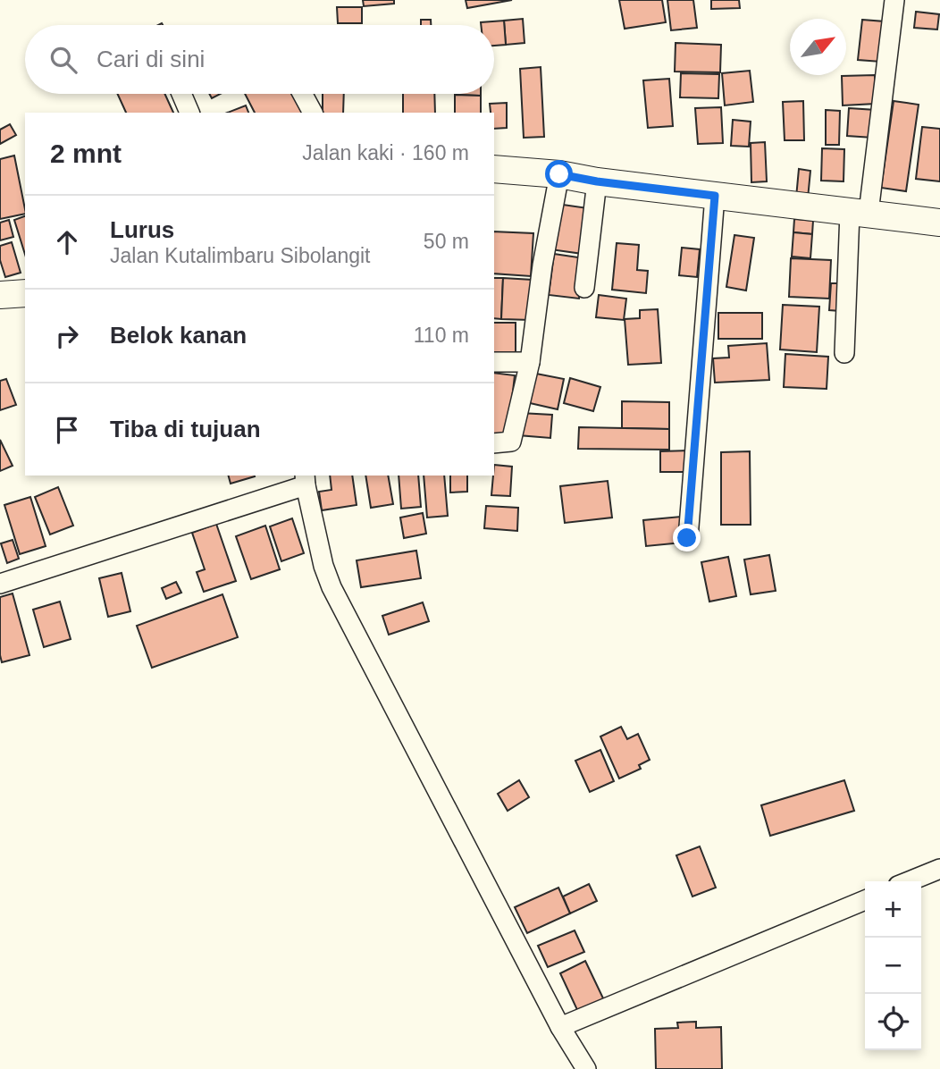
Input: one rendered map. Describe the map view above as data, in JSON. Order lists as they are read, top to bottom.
{
  "north": "top right",
  "page": {
    "search": "Cari di sini",
    "heading": ["2 mnt", "Jalan kaki · 160 m"],
    "list": [
      ["Lurus", "Jalan Kutalimbaru Sibolangit", "50 m"],
      ["Belok kanan", "110 m"],
      "Tiba di tujuan"
    ],
    "map_buttons": ["+", "−"]
  }
}
